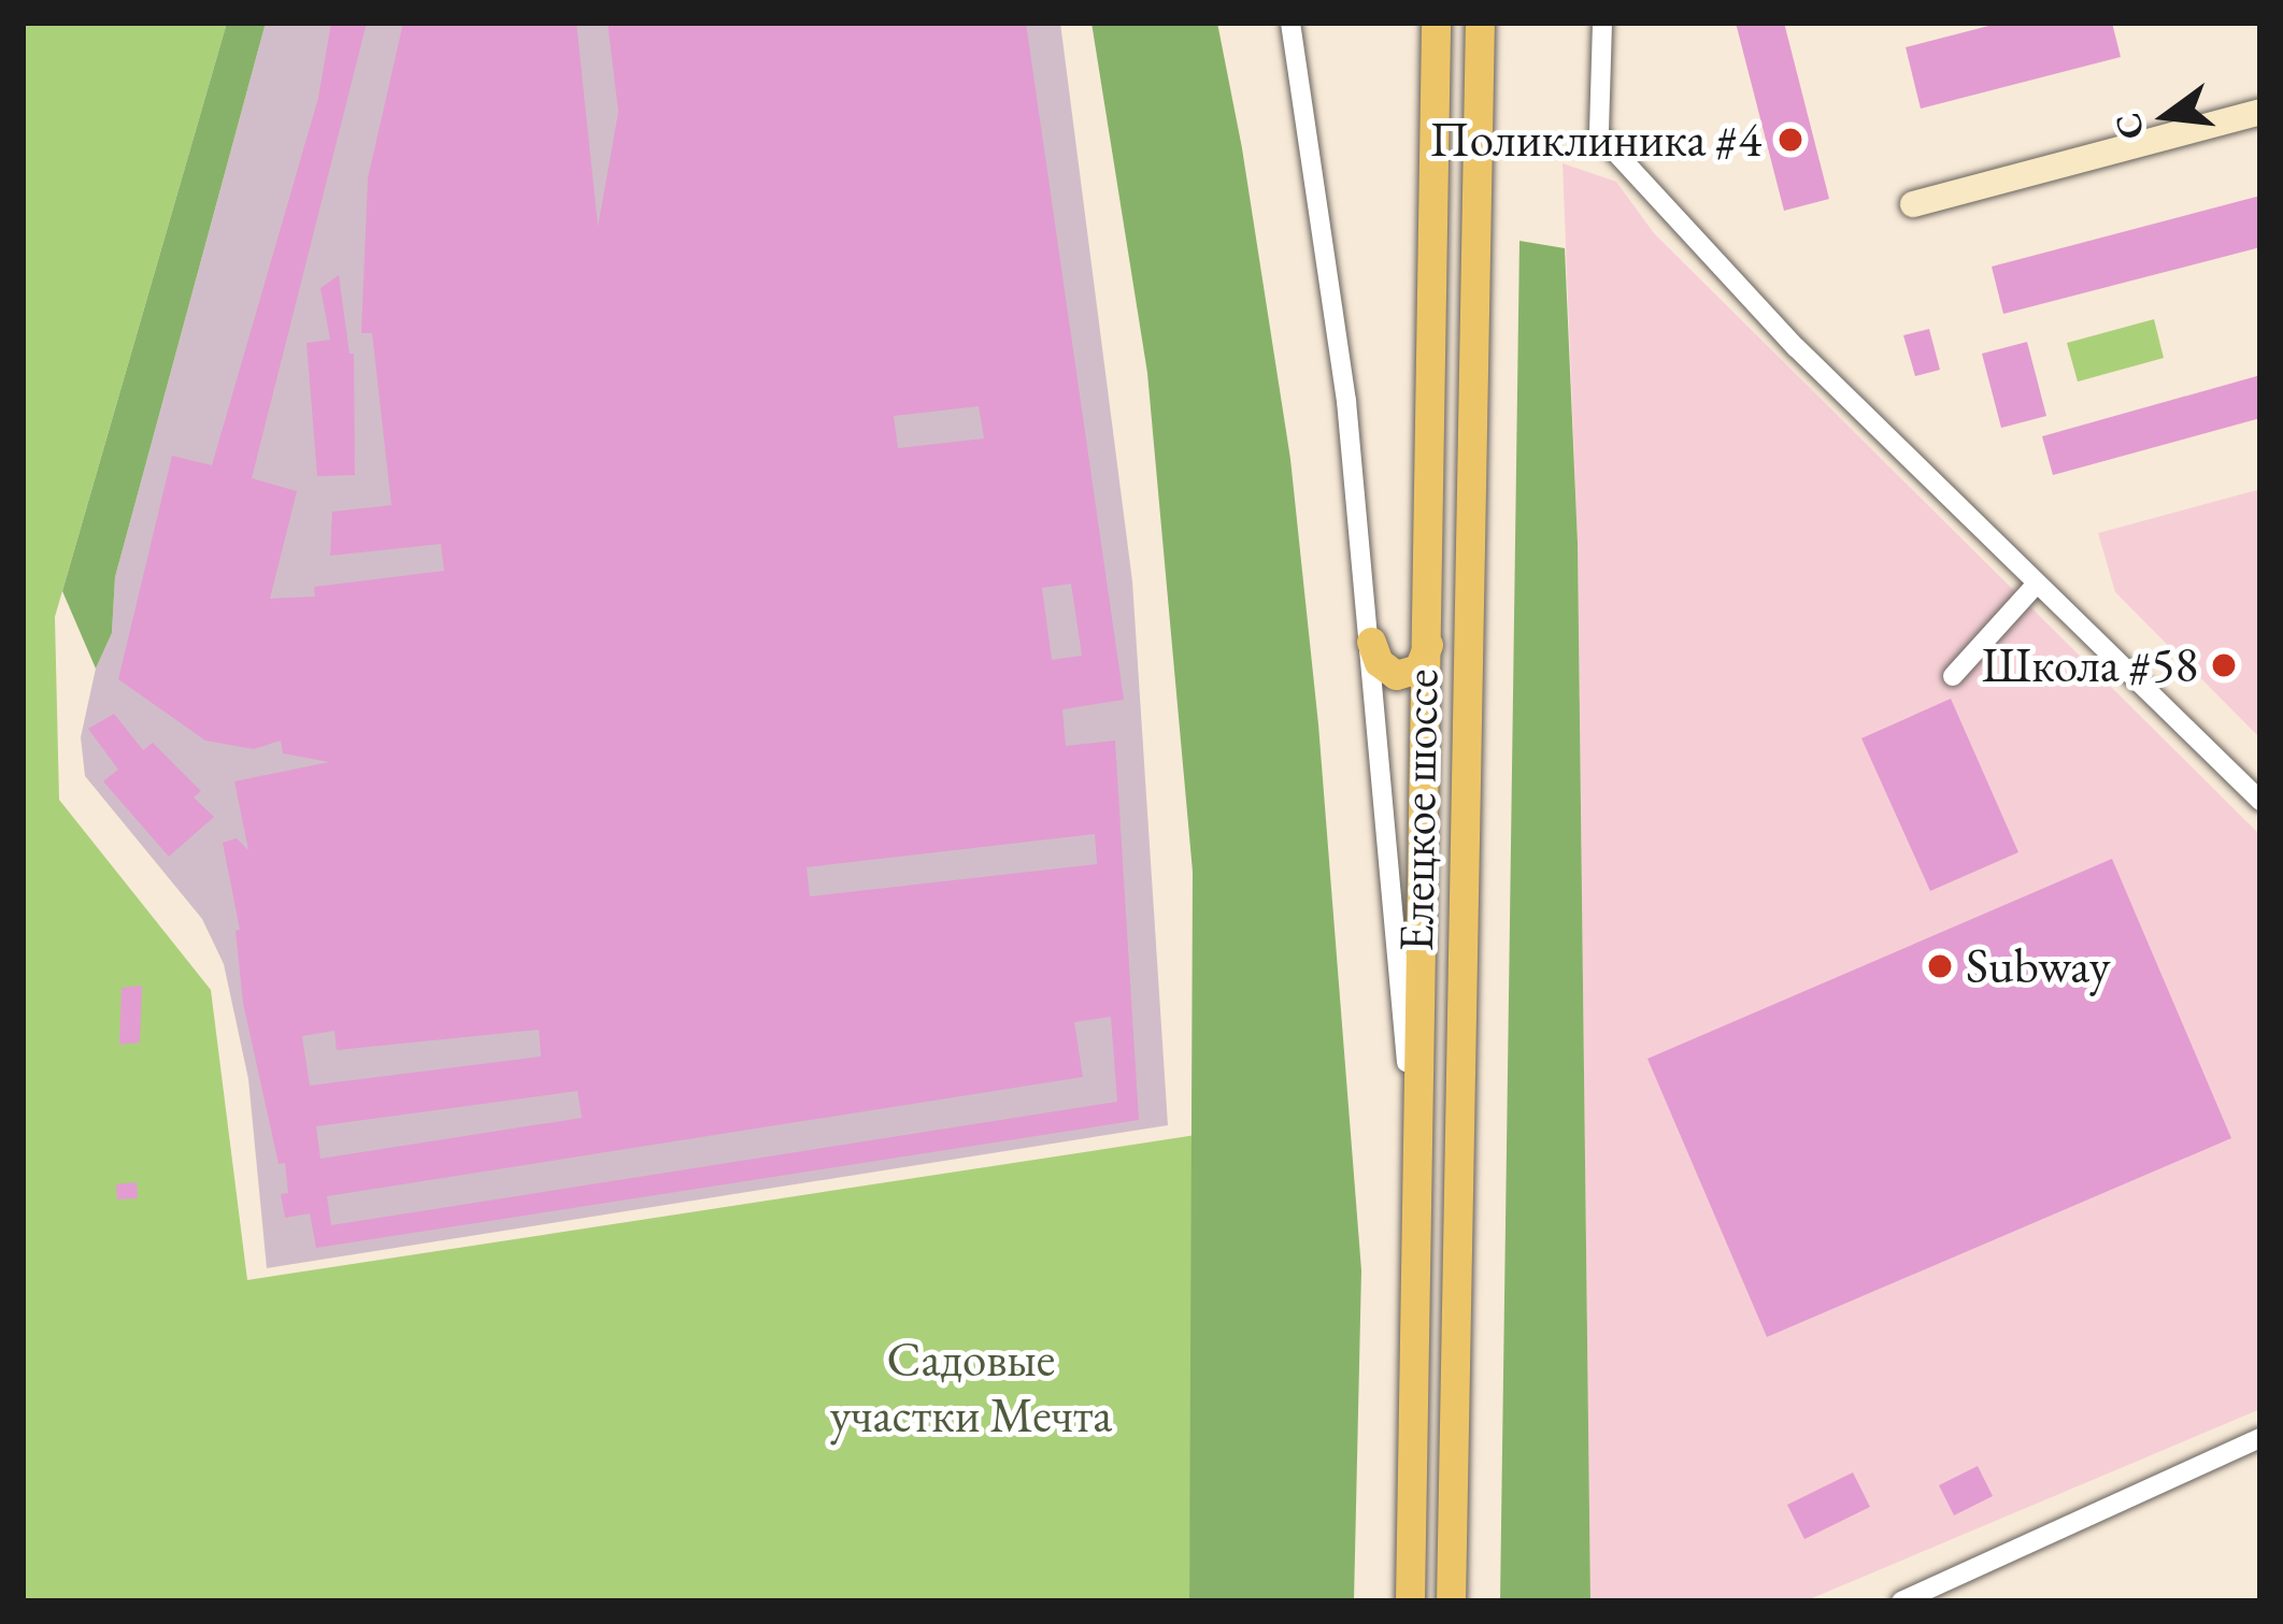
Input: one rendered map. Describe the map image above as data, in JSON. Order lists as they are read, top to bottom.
{
  "streets": {
    "main road": ["Елецкое шоссе"]
  },
  "parks": ["Садовые участки Мечта"],
  "places": ["Поликлиника #4", "Школа #58", "Subway"],
  "north": "left"
}
